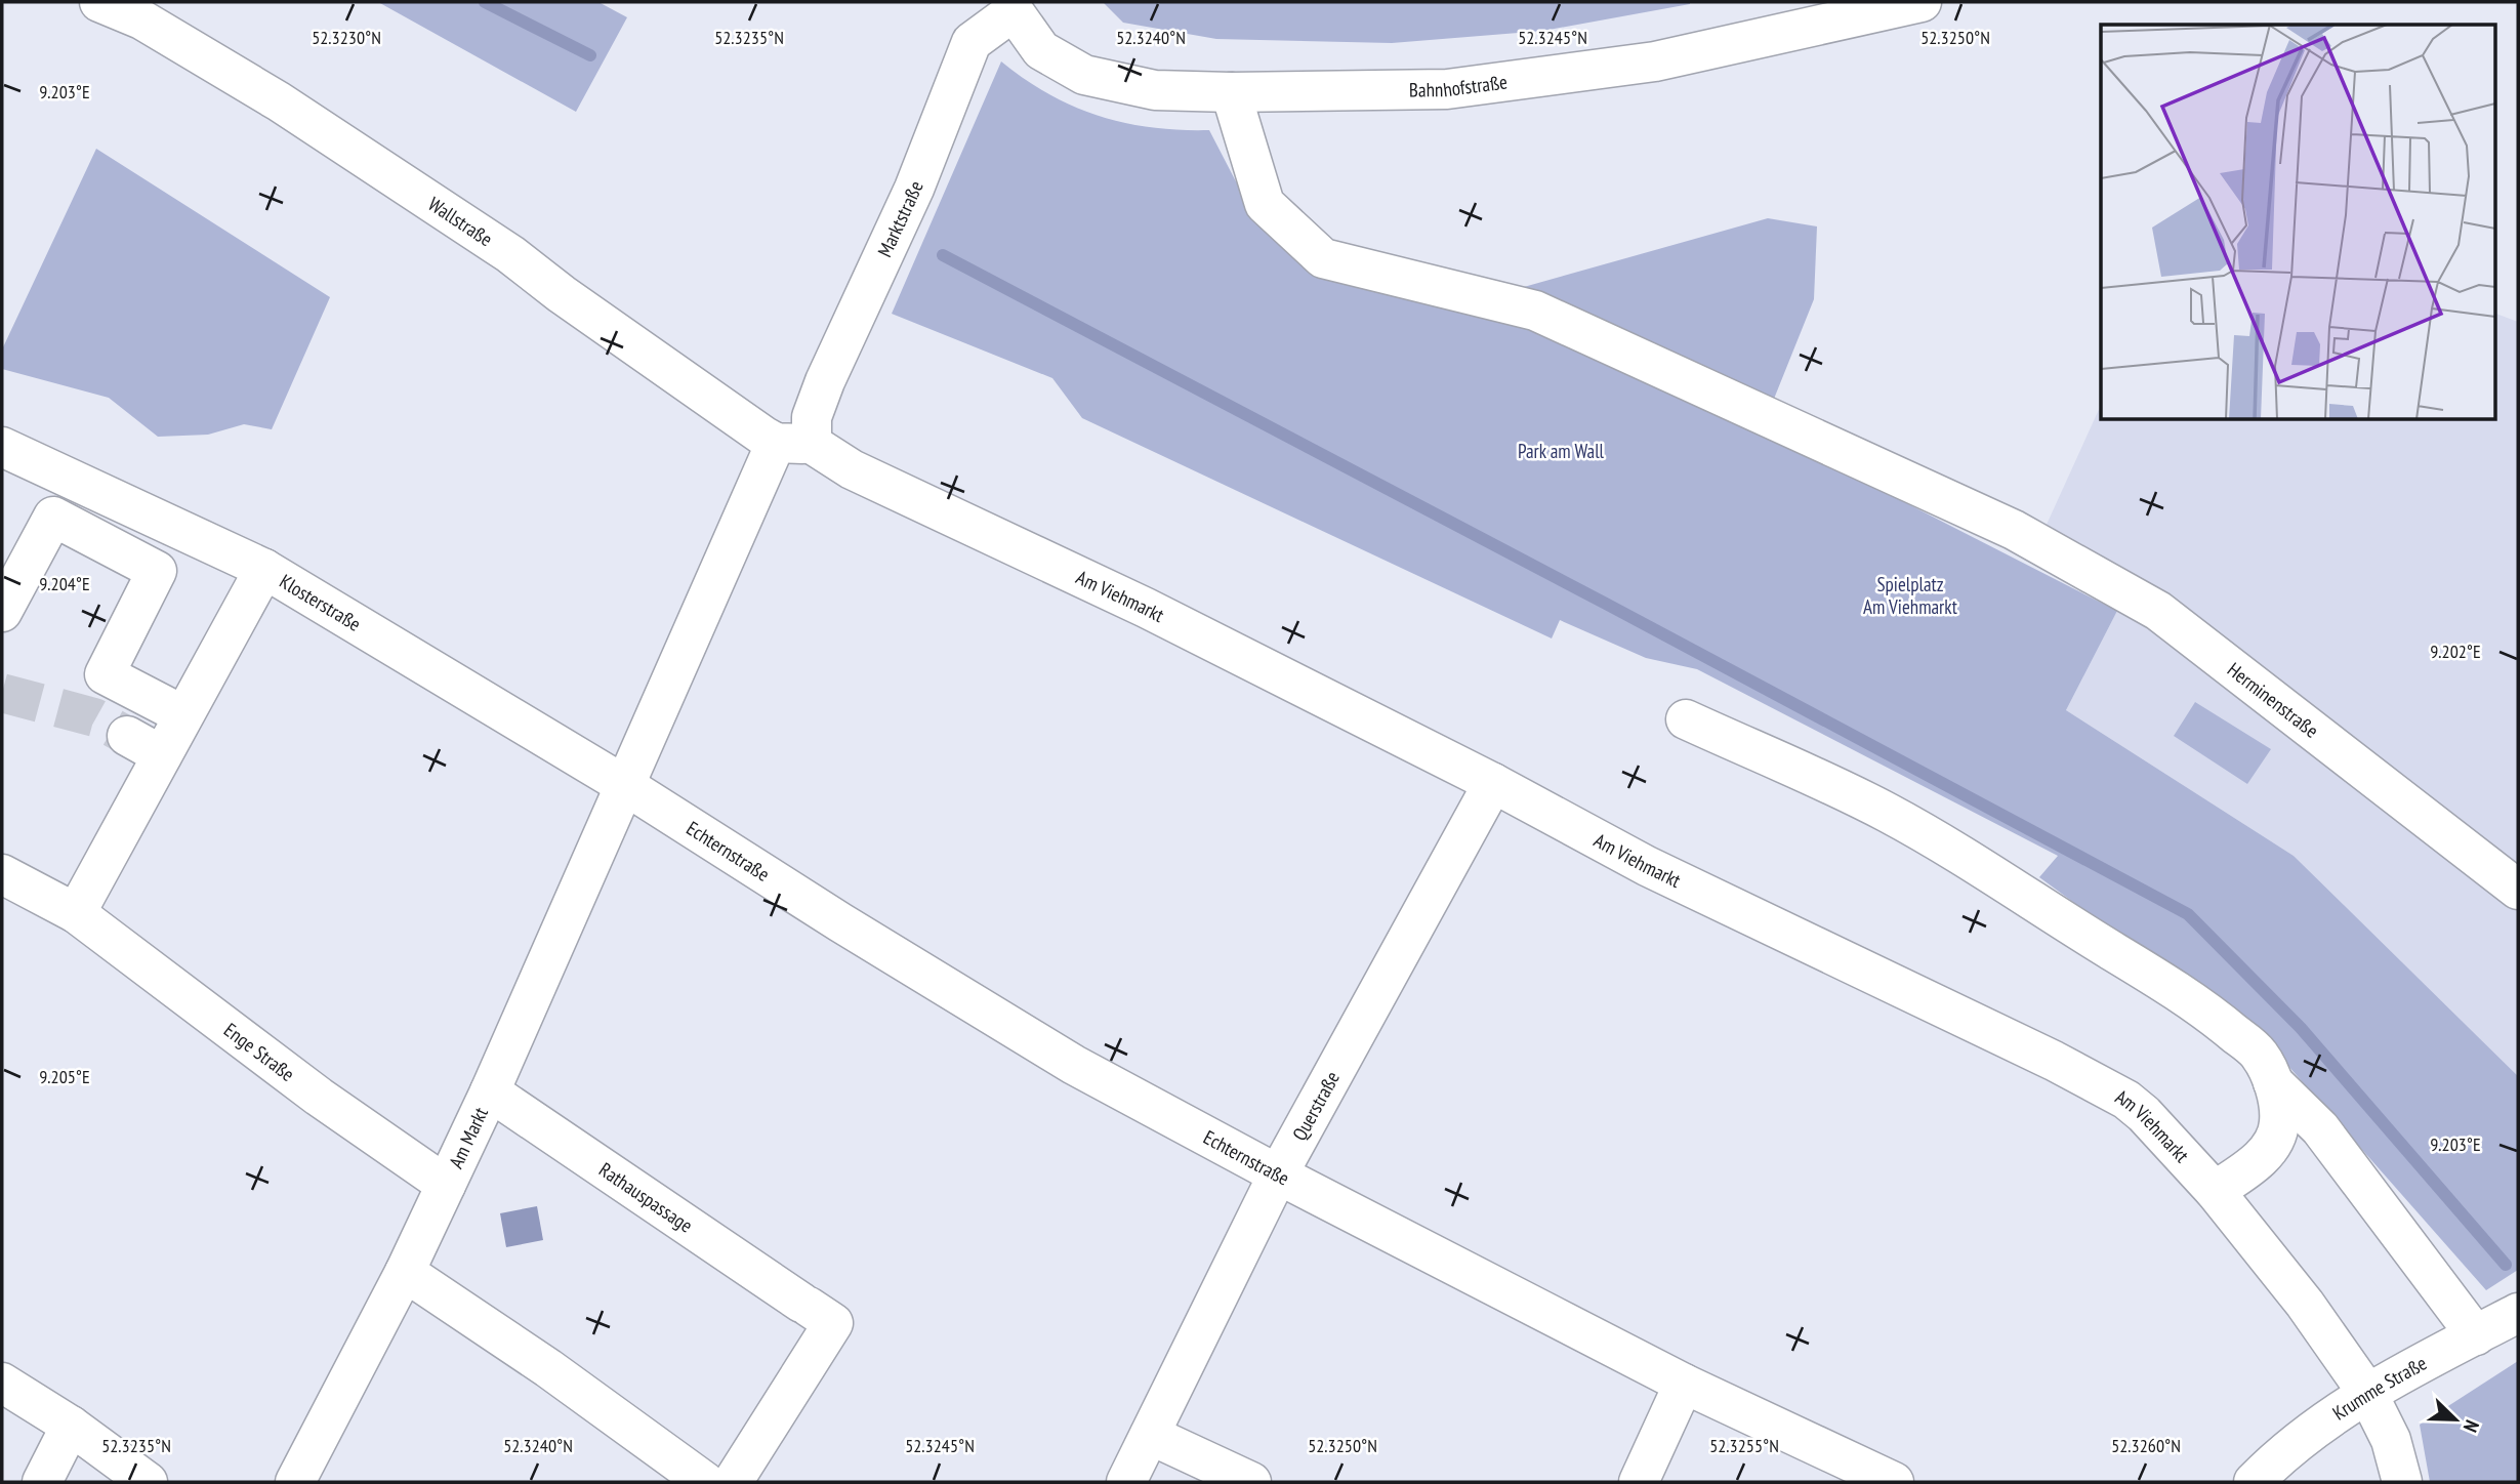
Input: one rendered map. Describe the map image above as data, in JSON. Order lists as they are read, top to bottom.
{
  "streets": {
    "street": [
      "Bahnhofstraße",
      "Marktstraße",
      "Wallstraße",
      "Am Viehmarkt",
      "Klosterstraße",
      "Herminenstraße",
      "Echternstraße",
      "Enge Straße",
      "Querstraße",
      "Am Markt",
      "Rathauspassage",
      "Krumme Straße"
    ]
  },
  "crossings": [
    ["Bahnhofstraße", "Marktstraße"],
    ["Bahnhofstraße", "Herminenstraße"],
    ["Marktstraße", "Wallstraße"],
    ["Marktstraße", "Am Viehmarkt"],
    ["Marktstraße", "Klosterstraße"],
    ["Marktstraße", "Echternstraße"],
    ["Marktstraße", "Am Markt"],
    ["Wallstraße", "Am Viehmarkt"],
    ["Am Viehmarkt", "Querstraße"],
    ["Am Viehmarkt", "Krumme Straße"],
    ["Klosterstraße", "Echternstraße"],
    ["Klosterstraße", "Am Markt"],
    ["Echternstraße", "Querstraße"],
    ["Echternstraße", "Am Markt"],
    ["Enge Straße", "Am Markt"],
    ["Am Markt", "Rathauspassage"]
  ],
  "parks": ["Park am Wall", "Spielplatz Am Viehmarkt"],
  "north": "bottom right",
  "coordinates": [
    "52.3230°N",
    "52.3235°N",
    "52.3240°N",
    "52.3245°N",
    "52.3250°N",
    "9.203°E",
    "9.204°E",
    "9.202°E",
    "9.205°E",
    "52.3255°N",
    "52.3260°N"
  ]
}
